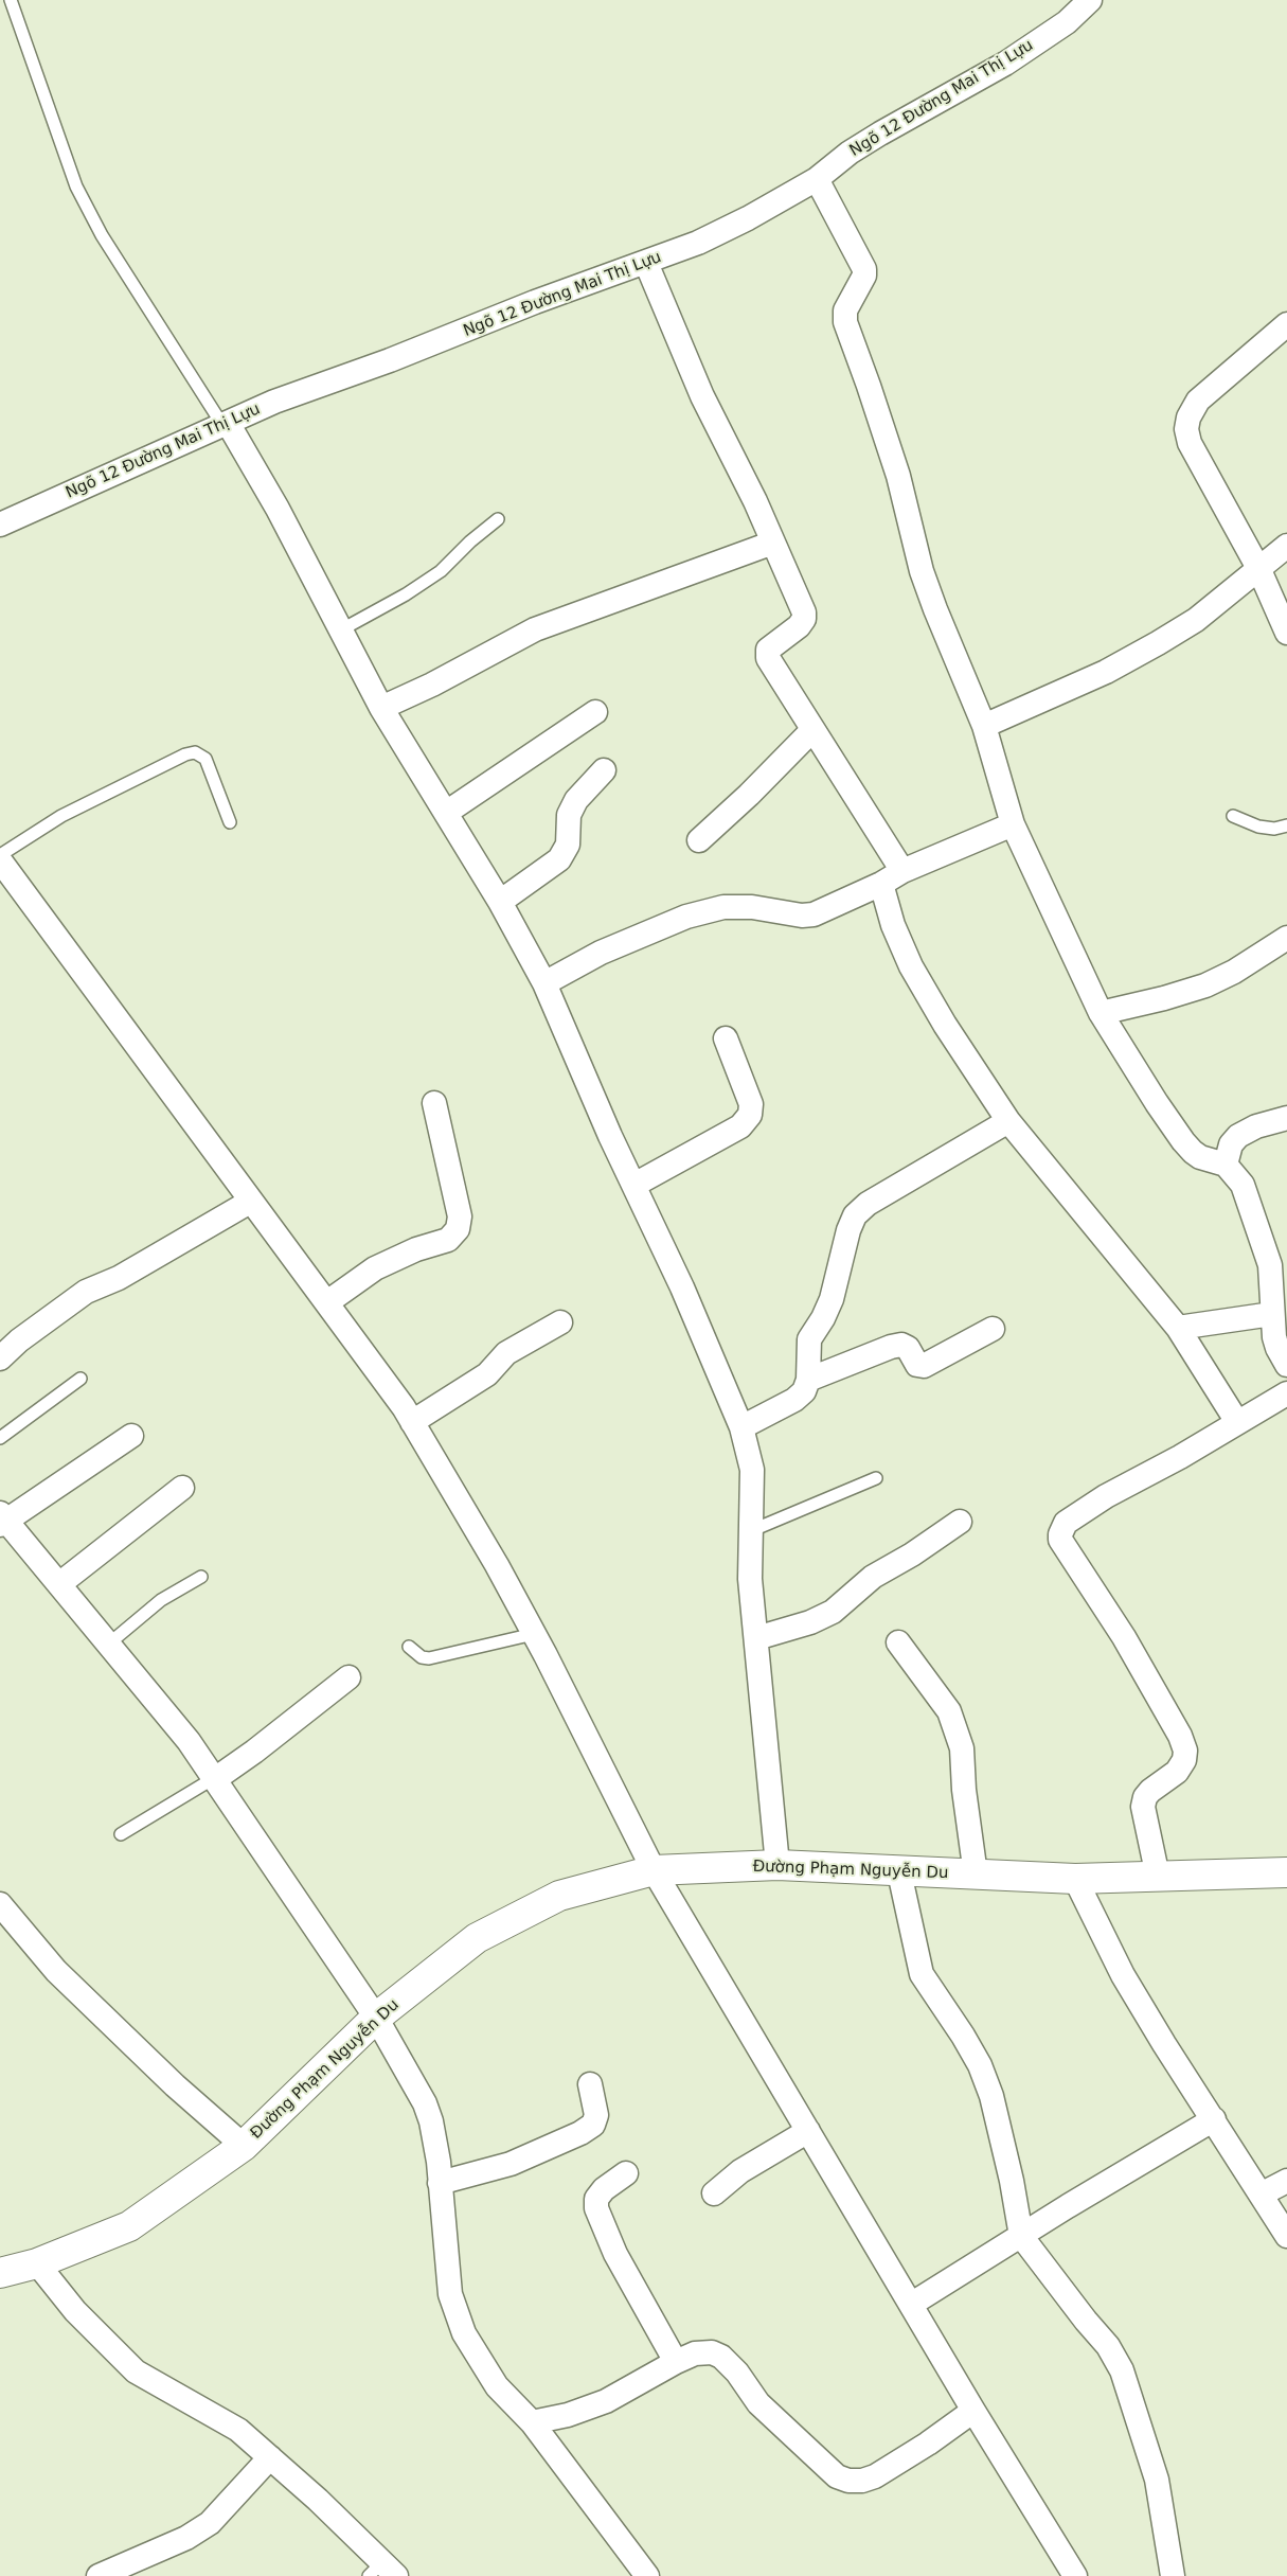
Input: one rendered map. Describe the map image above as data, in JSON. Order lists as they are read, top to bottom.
{
  "streets": {
    "main road": ["Đường Phạm Nguyễn Du"],
    "street": ["Ngõ 12 Đường Mai Thị Lựu"]
  }
}
